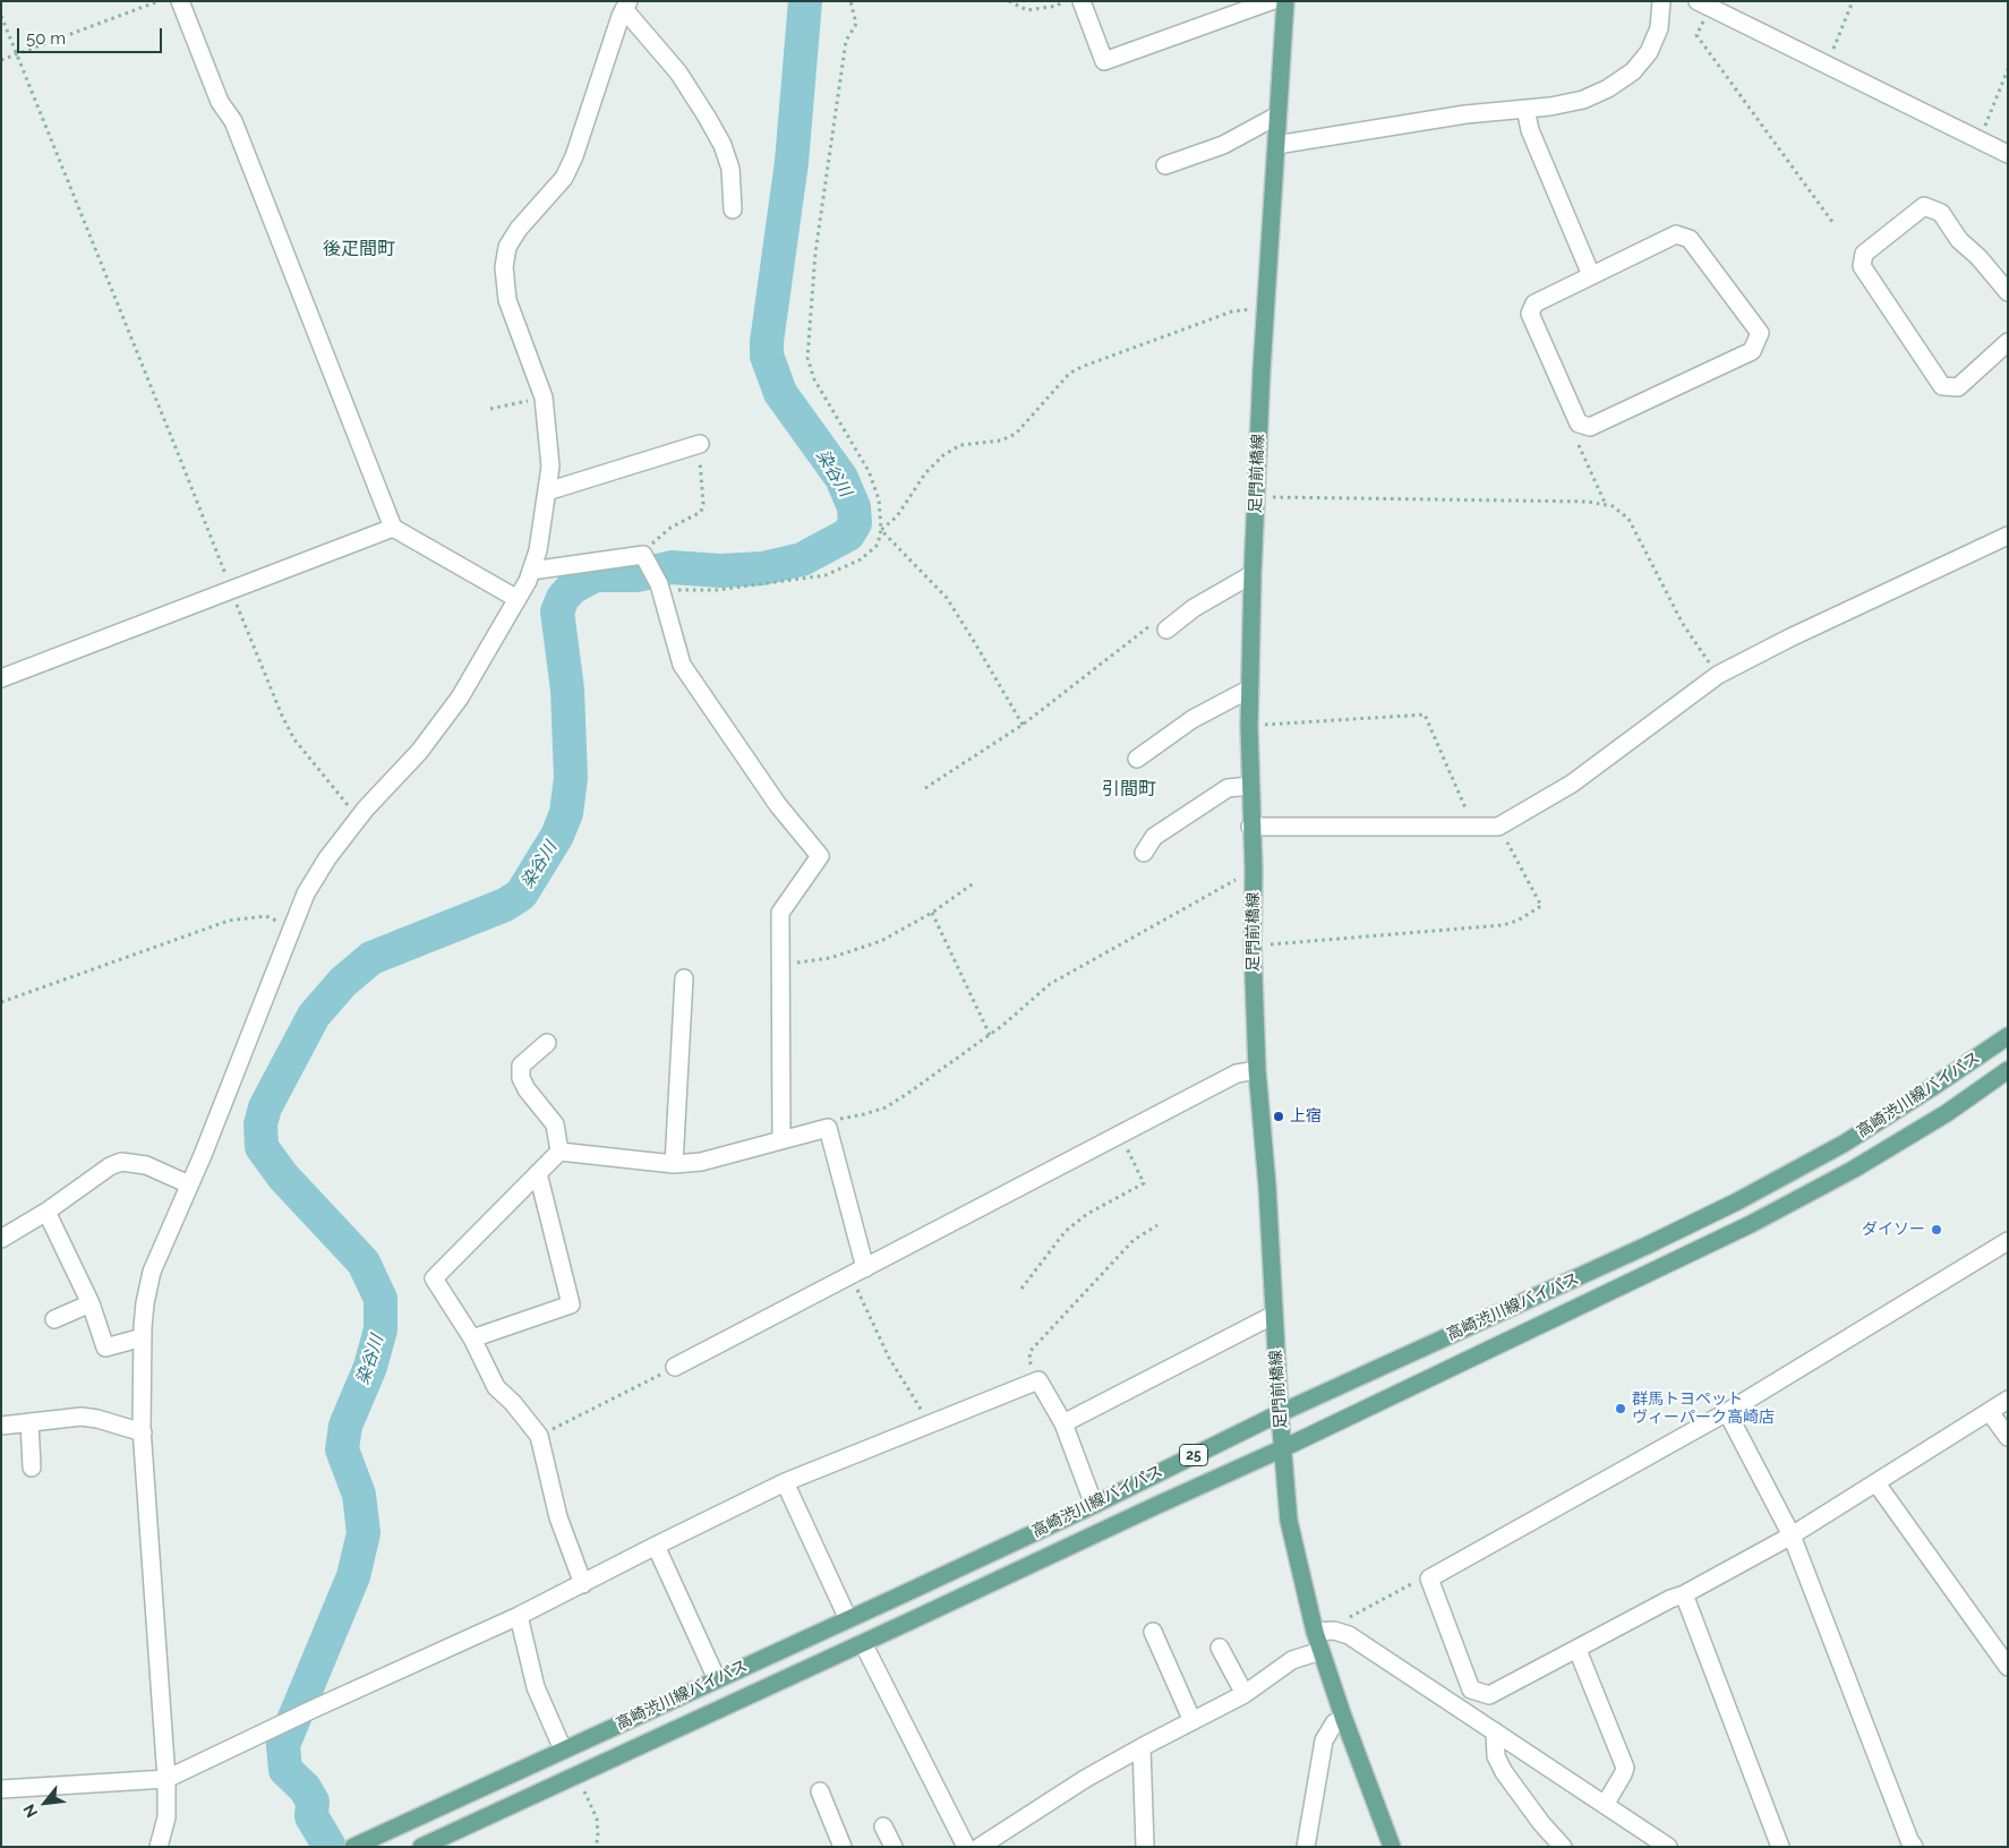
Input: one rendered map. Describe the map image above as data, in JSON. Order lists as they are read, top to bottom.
{
  "streets": {
    "main road": ["足門前橋線", "高崎渋川線バイパス", "25"]
  },
  "crossings": [
    ["足門前橋線", "高崎渋川線バイパス"]
  ],
  "districts": ["後疋間町", "引間町"],
  "water": ["染谷川"],
  "places": ["上宿", "ダイソー", "群馬トヨペット ヴィーパーク高崎店"],
  "scale_bar": "50 m",
  "north": "bottom left"
}
